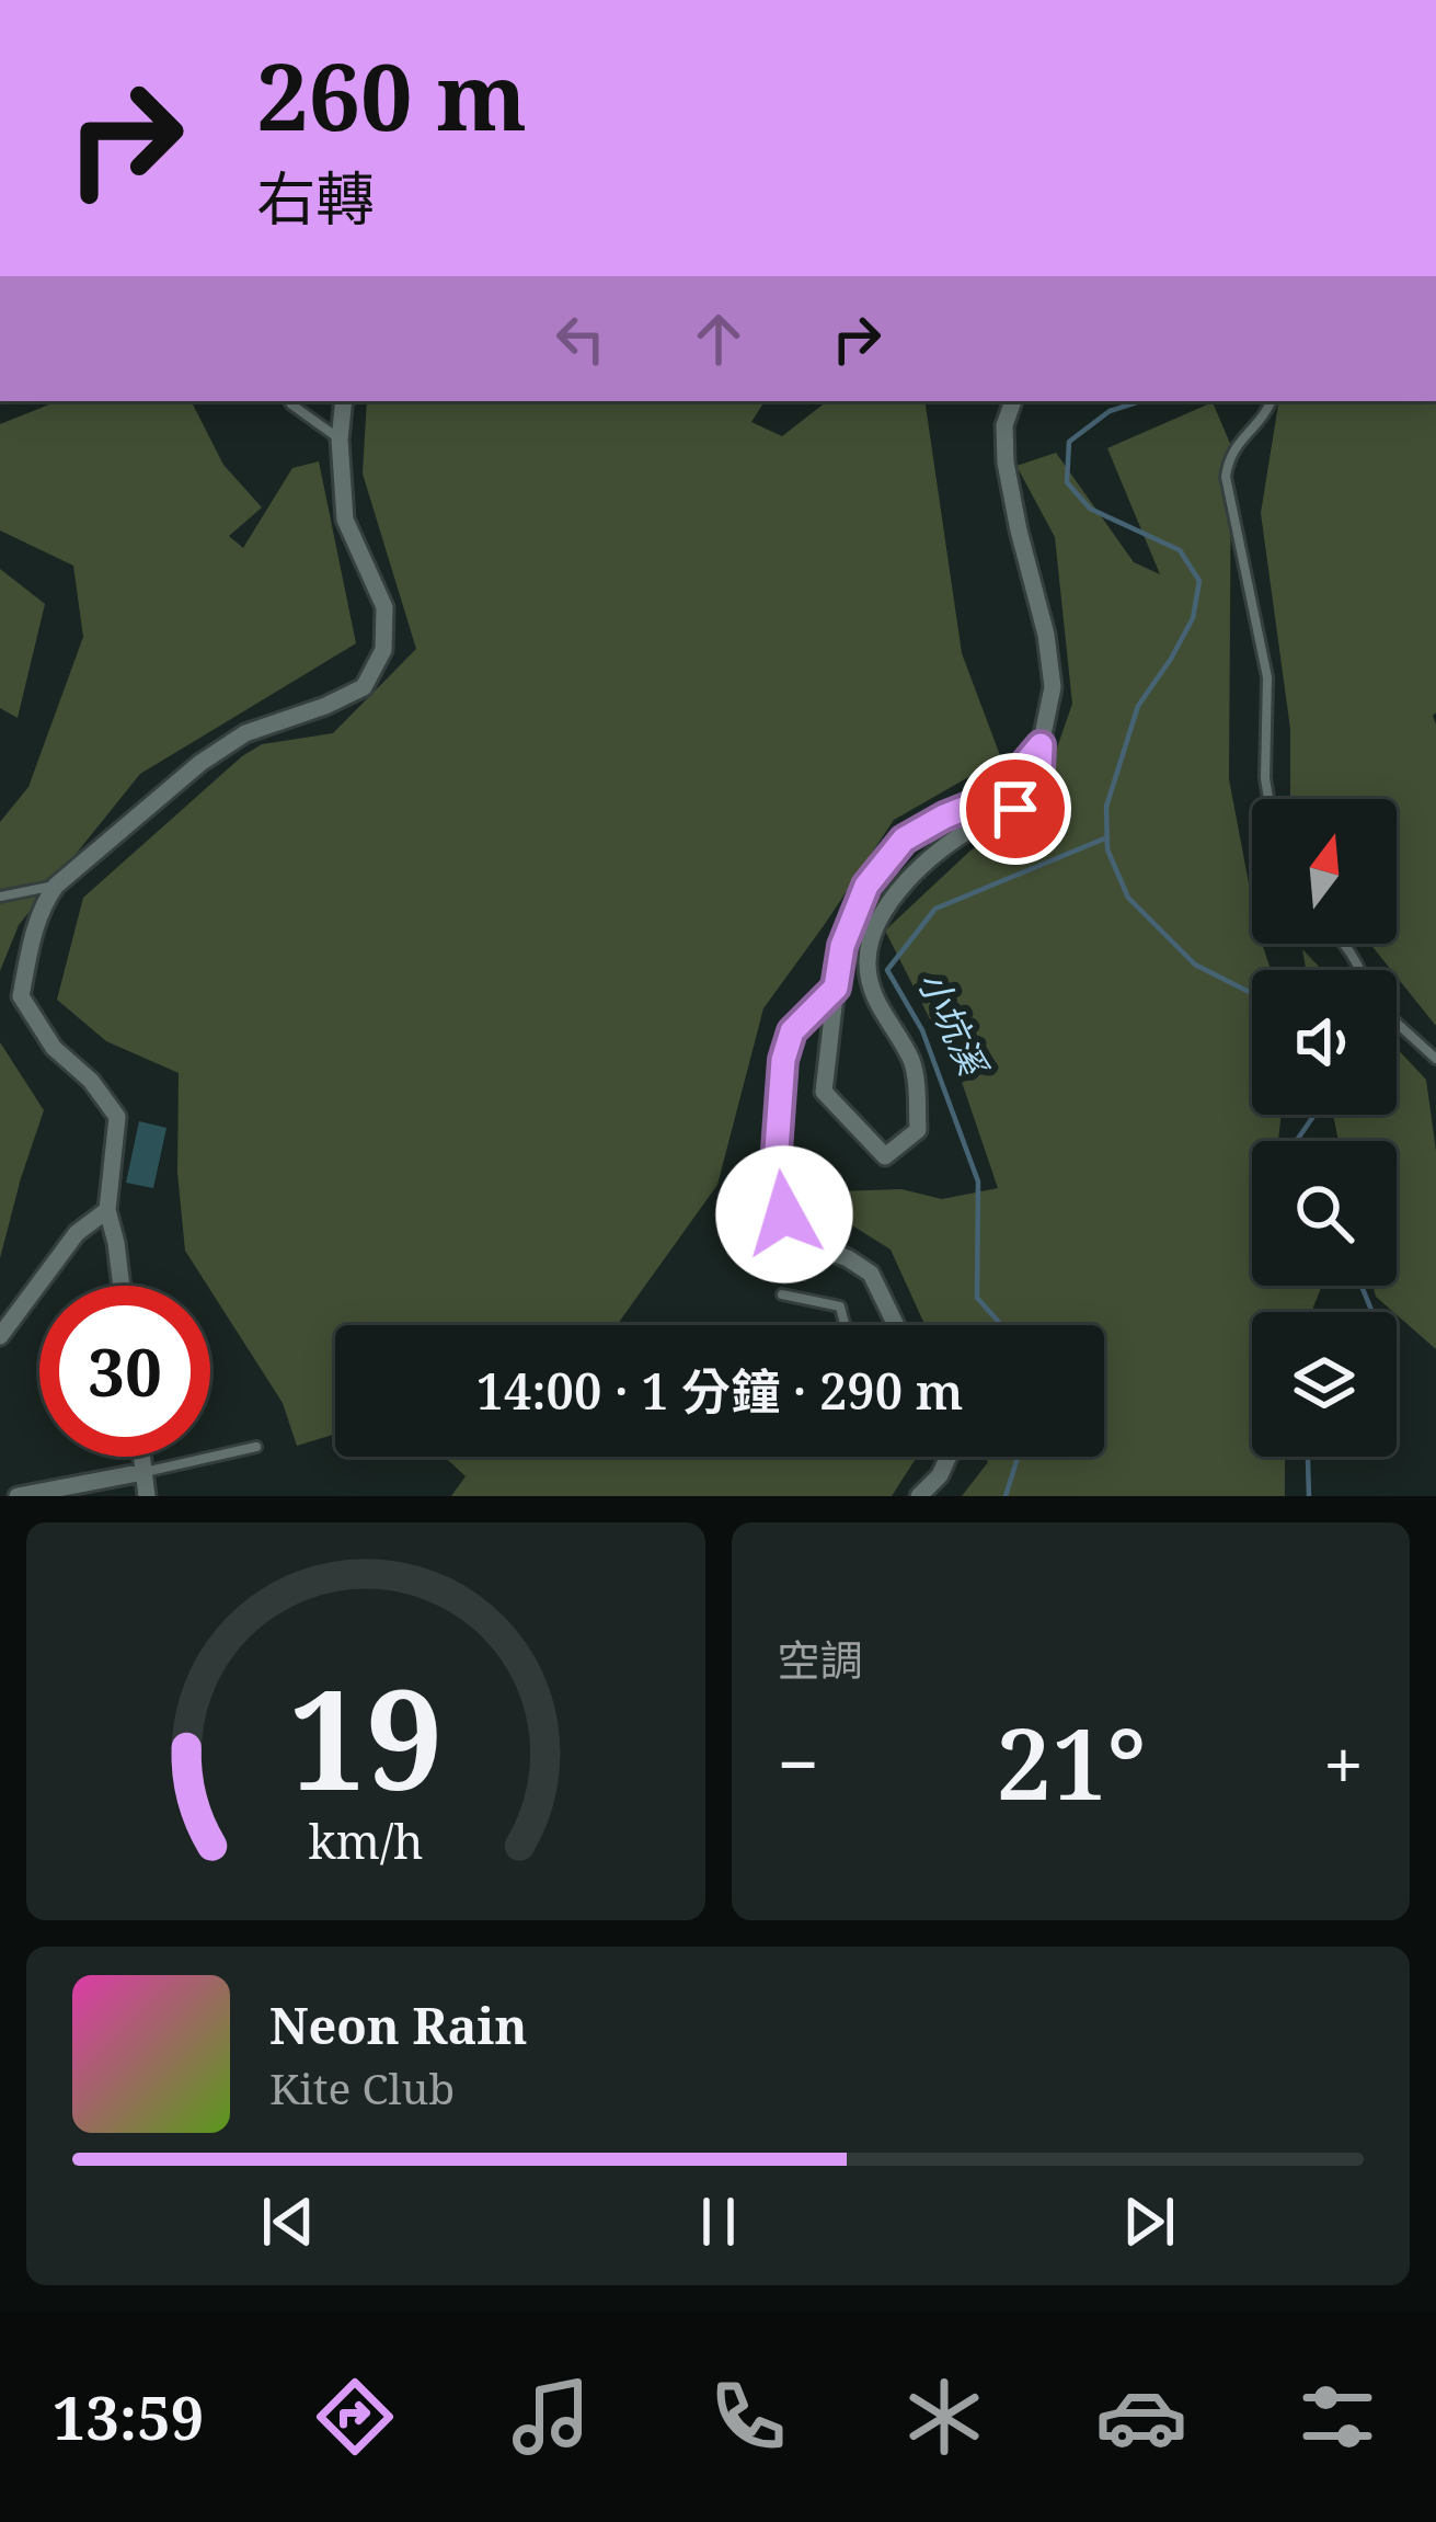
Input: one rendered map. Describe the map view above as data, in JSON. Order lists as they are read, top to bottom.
{
  "water": ["小坑溪"],
  "north": "top",
  "page": {
    "turn": ["260 m", "右轉"],
    "limit": "30",
    "trip": "14:00 · 1 分鐘 · 290 m",
    "tile": "空調",
    "heat": ["−", "21°", "+"],
    "song": ["Neon Rain", "Kite Club"],
    "tabs": "13:59",
    "gauge": ["19", "km/h"]
  }
}
